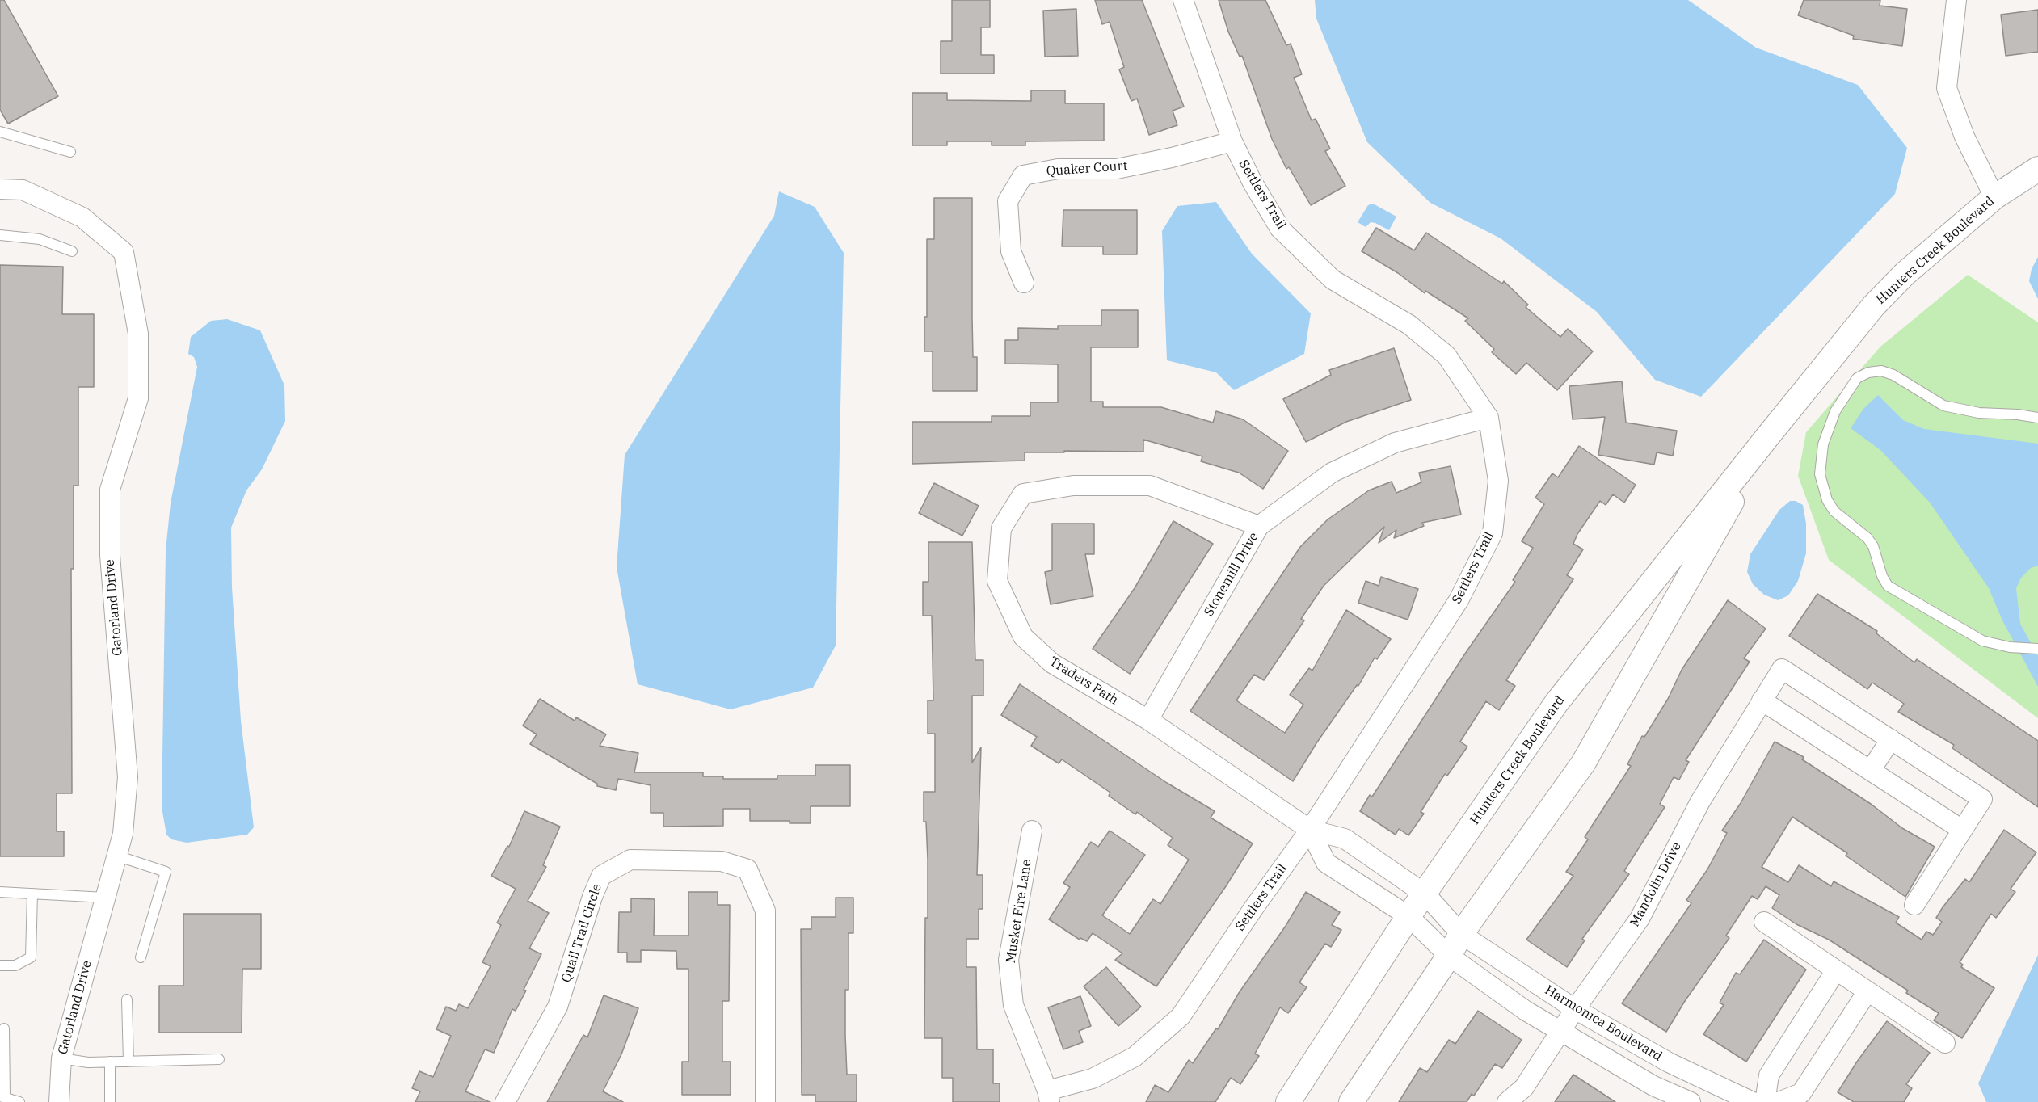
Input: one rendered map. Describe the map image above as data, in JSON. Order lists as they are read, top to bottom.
{
  "streets": {
    "street": [
      "Quaker Court",
      "Settlers Trail",
      "Hunters Creek Boulevard",
      "Stonemill Drive",
      "Gatorland Drive",
      "Traders Path",
      "Mandolin Drive",
      "Musket Fire Lane",
      "Quail Trail Circle",
      "Harmonica Boulevard"
    ]
  },
  "crossings": [
    ["Quaker Court", "Settlers Trail"],
    ["Settlers Trail", "Stonemill Drive"],
    ["Settlers Trail", "Traders Path"],
    ["Settlers Trail", "Musket Fire Lane"],
    ["Hunters Creek Boulevard", "Traders Path"],
    ["Hunters Creek Boulevard", "Harmonica Boulevard"],
    ["Stonemill Drive", "Traders Path"],
    ["Traders Path", "Harmonica Boulevard"],
    ["Mandolin Drive", "Harmonica Boulevard"]
  ]
}
